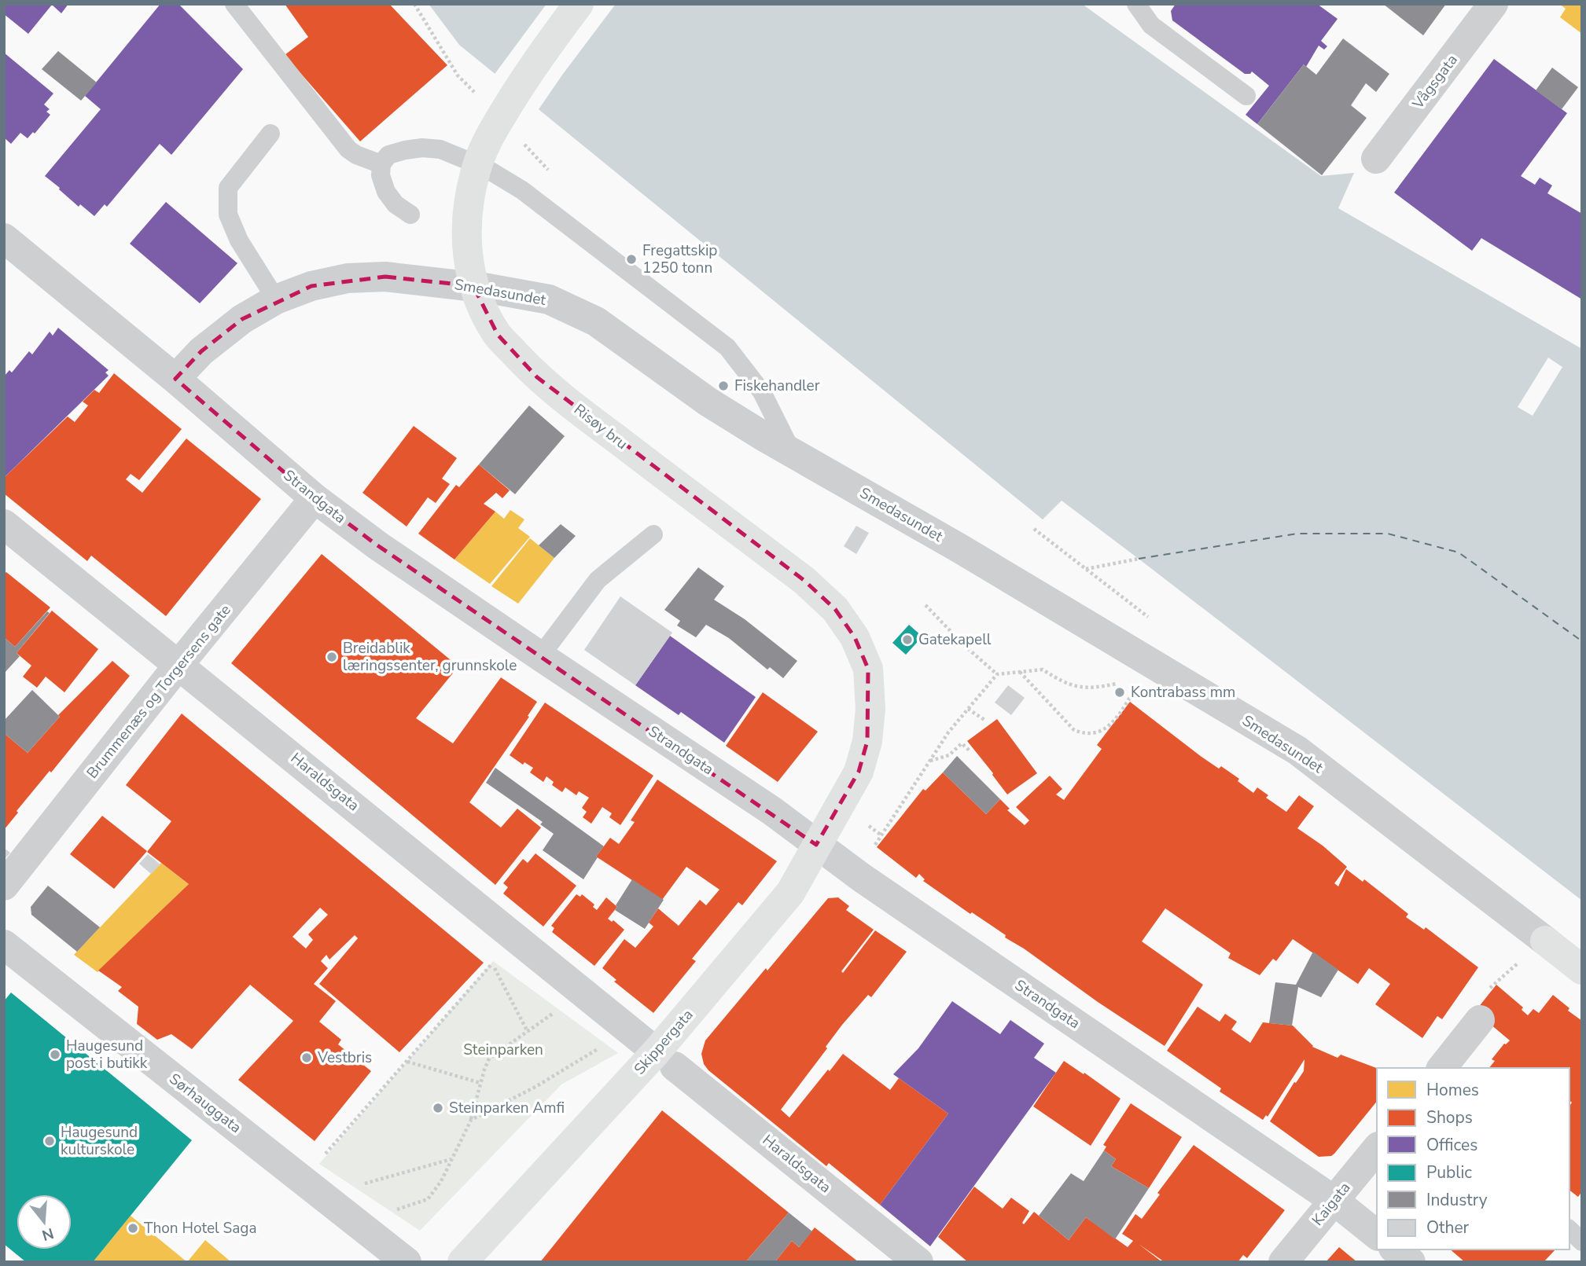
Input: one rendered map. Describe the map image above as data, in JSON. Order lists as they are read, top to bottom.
{
  "streets": {
    "main road": ["Smedasundet", "Risøy bru", "Skippergata"],
    "street": [
      "Vågsgata",
      "Strandgata",
      "Brummenæs og Torgersens gate",
      "Haraldsgata",
      "Sørhauggata",
      "Kaigata"
    ]
  },
  "crossings": [
    ["Smedasundet", "Strandgata"],
    ["Risøy bru", "Skippergata"],
    ["Strandgata", "Brummenæs og Torgersens gate"],
    ["Strandgata", "Skippergata"],
    ["Strandgata", "Kaigata"],
    ["Brummenæs og Torgersens gate", "Haraldsgata"]
  ],
  "parks": ["Steinparken"],
  "places": [
    "Fregattskip 1250 tonn",
    "Fiskehandler",
    "Gatekapell",
    "Breidablik læringssenter, grunnskole",
    "Kontrabass mm",
    "Haugesund post i butikk",
    "Vestbris",
    "Steinparken Amfi",
    "Haugesund kulturskole",
    "Thon Hotel Saga"
  ],
  "legend": [
    "Homes",
    "Shops",
    "Offices",
    "Public",
    "Industry",
    "Other"
  ],
  "north": "bottom"
}
